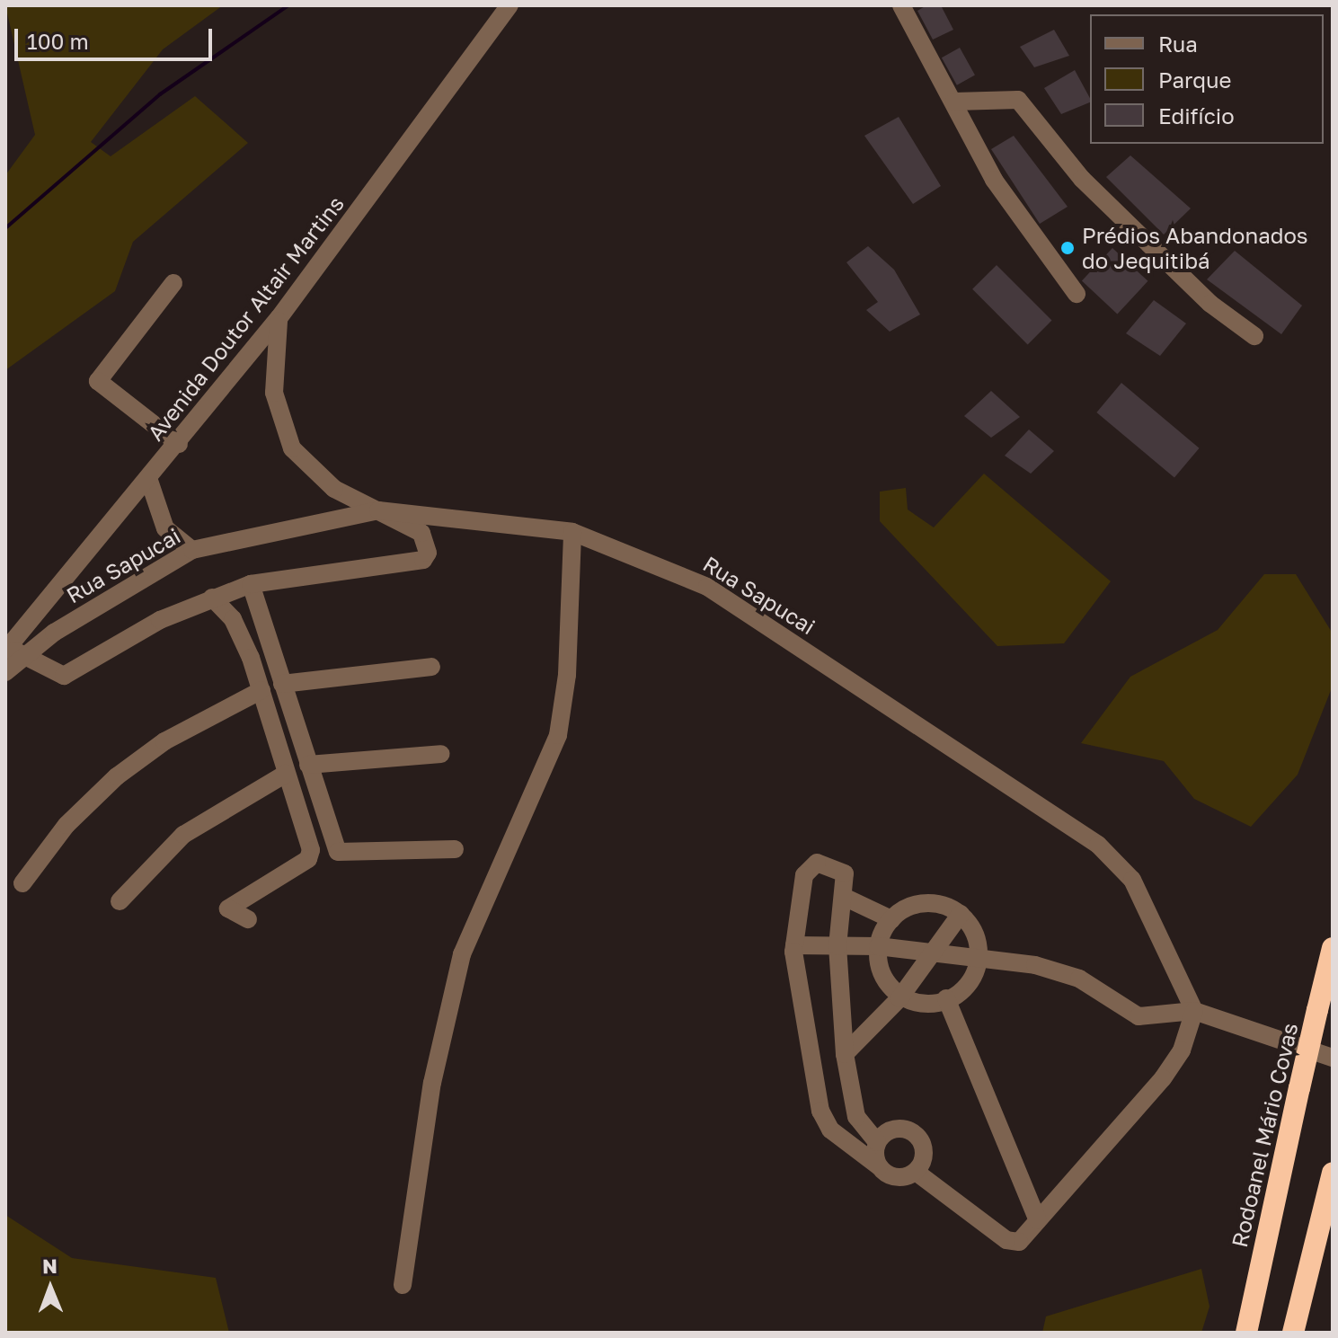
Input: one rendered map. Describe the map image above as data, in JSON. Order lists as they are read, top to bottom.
{
  "streets": {
    "highway": ["Rodoanel Mário Covas"],
    "street": ["Avenida Doutor Altair Martins", "Rua Sapucai"]
  },
  "crossings": [
    ["Avenida Doutor Altair Martins", "Rua Sapucai"]
  ],
  "places": ["Prédios Abandonados do Jequitibá"],
  "legend": ["Rua", "Parque", "Edifício"],
  "scale_bar": "100 m",
  "north": "top"
}
